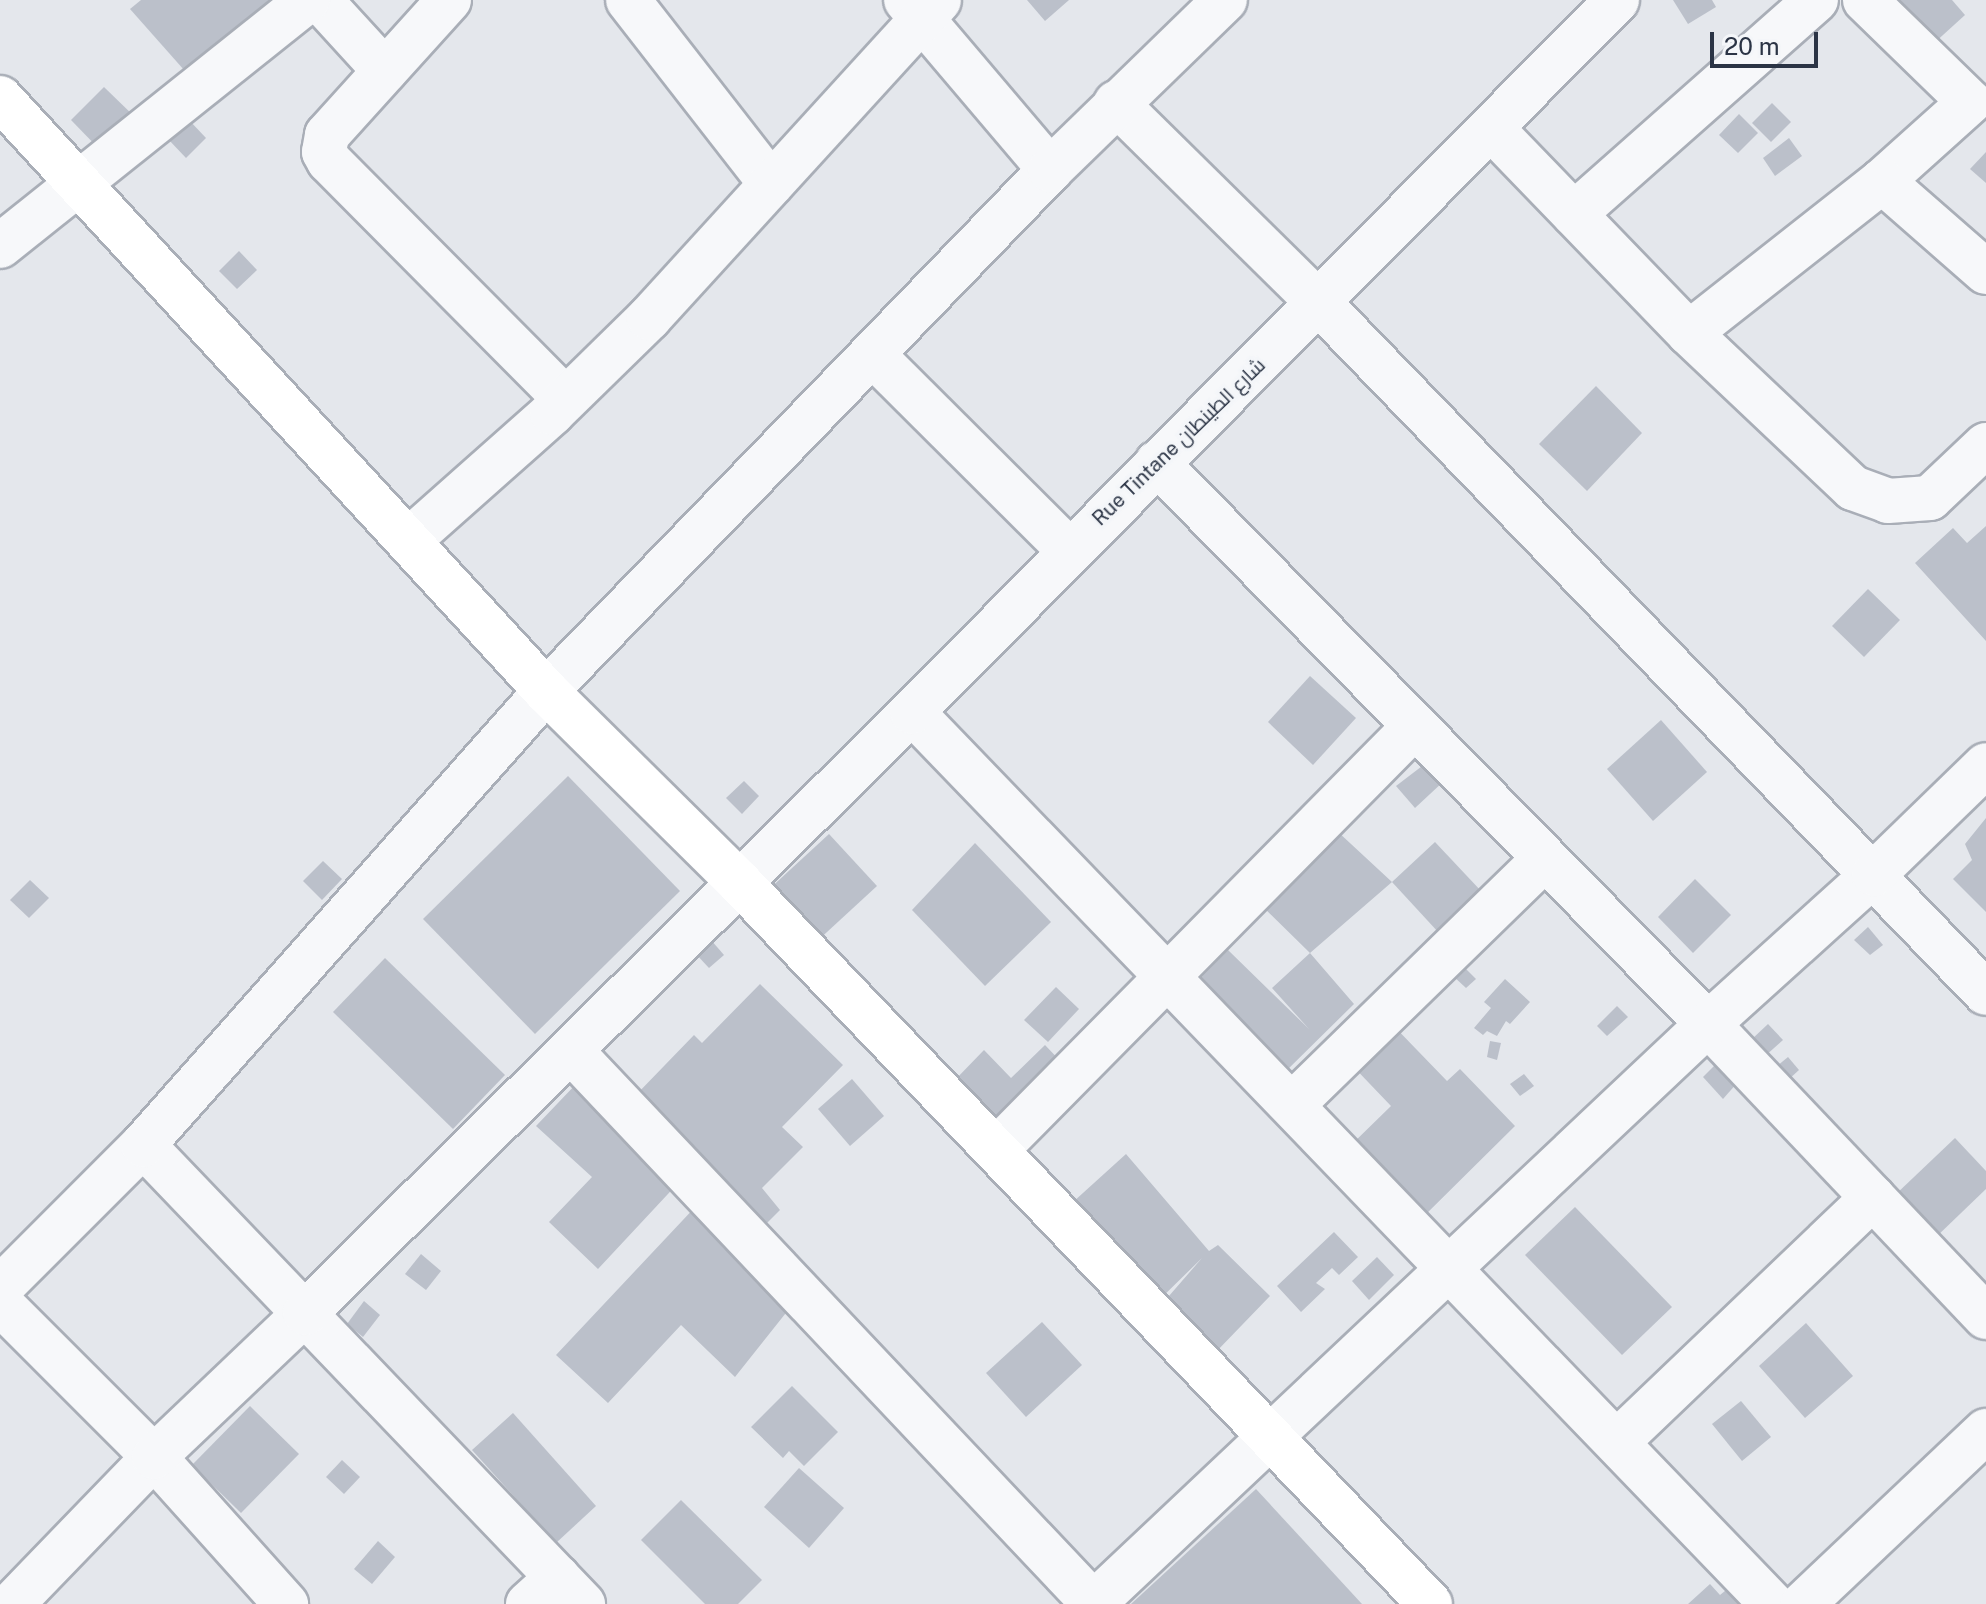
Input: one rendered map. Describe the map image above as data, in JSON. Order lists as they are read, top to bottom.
{
  "streets": {
    "street": ["Rue Tintane شارع الطينطان"]
  },
  "scale_bar": "20 m"
}
